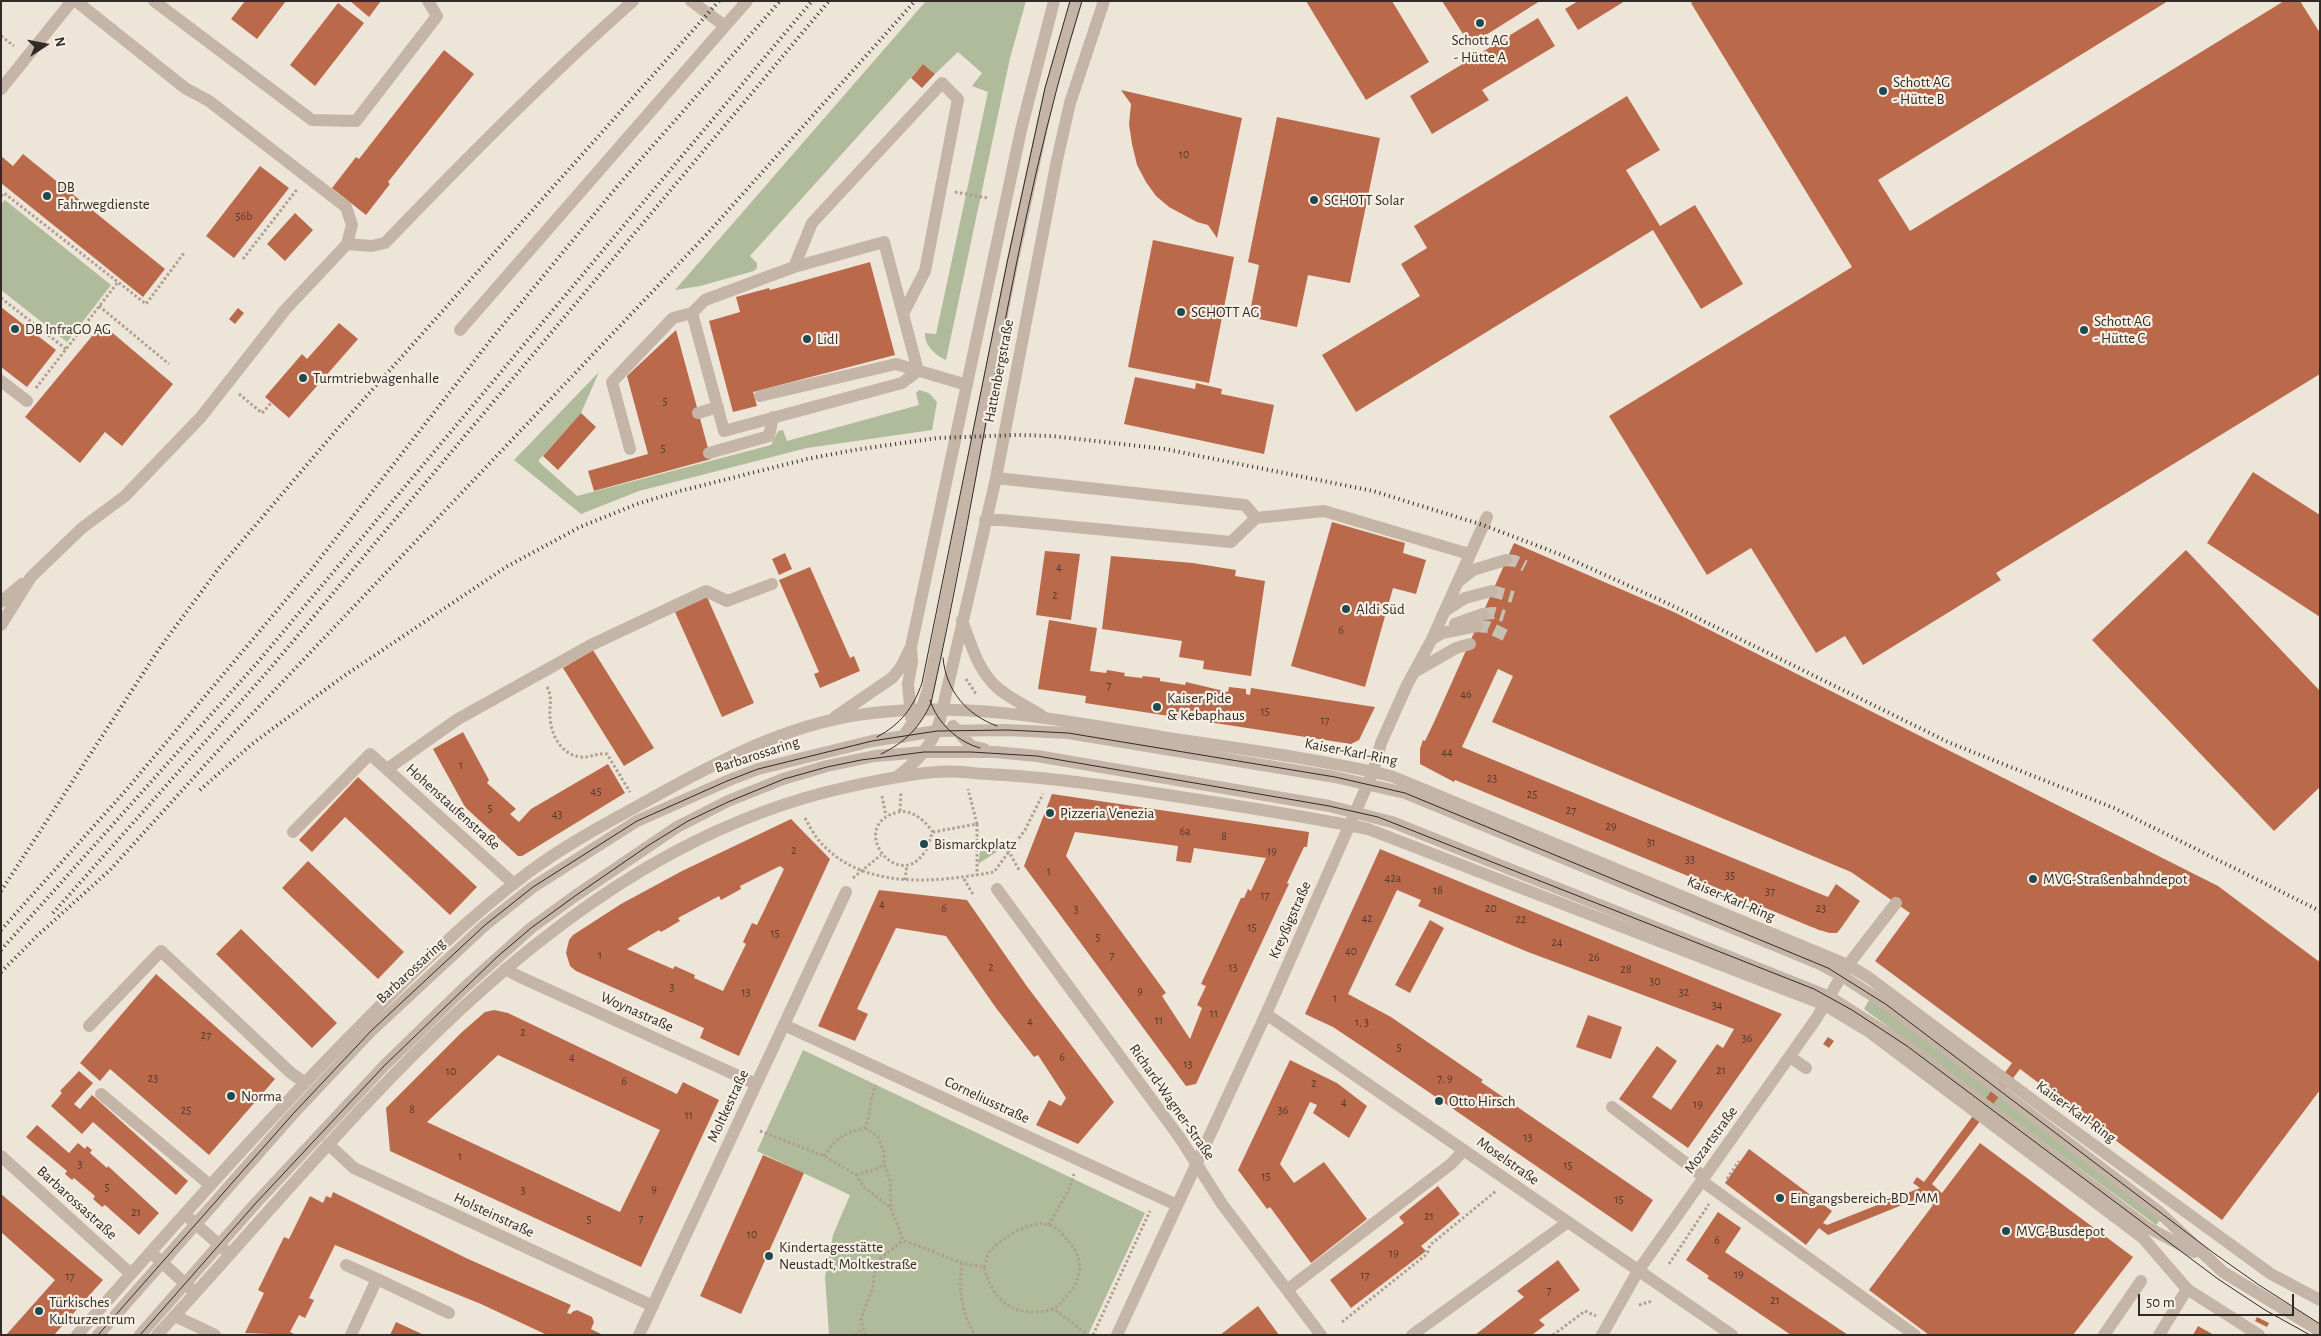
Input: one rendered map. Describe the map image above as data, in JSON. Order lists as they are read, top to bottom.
{
  "streets": {
    "street": [
      "Hattenbergstraße",
      "Kaiser-Karl-Ring",
      "Barbarossaring",
      "Hohenstaufenstraße",
      "Kreyßigstraße",
      "Woynastraße",
      "Corneliusstraße",
      "Richard-Wagner-Straße",
      "Moltkestraße",
      "Mozartstraße",
      "Moselstraße",
      "Barbarossastraße",
      "Holsteinstraße"
    ]
  },
  "crossings": [
    ["Kaiser-Karl-Ring", "Kreyßigstraße"],
    ["Kaiser-Karl-Ring", "Mozartstraße"],
    ["Barbarossaring", "Hohenstaufenstraße"],
    ["Barbarossaring", "Barbarossastraße"],
    ["Kreyßigstraße", "Corneliusstraße"],
    ["Kreyßigstraße", "Richard-Wagner-Straße"],
    ["Kreyßigstraße", "Moselstraße"],
    ["Woynastraße", "Moltkestraße"],
    ["Corneliusstraße", "Moltkestraße"],
    ["Moltkestraße", "Holsteinstraße"],
    ["Mozartstraße", "Moselstraße"]
  ],
  "places": [
    "Schott AG - Hütte A",
    "Schott AG - Hütte B",
    "DB Fahrwegdienste",
    "SCHOTT Solar",
    "SCHOTT AG",
    "DB InfraGO AG",
    "Schott AG - Hütte C",
    "Lidl",
    "Turmtriebwagenhalle",
    "Aldi Süd",
    "Kaiser Pide & Kebaphaus",
    "Pizzeria Venezia",
    "Bismarckplatz",
    "MVG-Straßenbahndepot",
    "Norma",
    "Otto Hirsch",
    "Eingangsbereich-BD_MM",
    "MVG-Busdepot",
    "Kindertagesstätte Neustadt, Moltkestraße",
    "Türkisches Kulturzentrum"
  ],
  "house_numbers": [
    "10",
    "56b",
    "5",
    "5",
    "4",
    "2",
    "6",
    "7",
    "46",
    "15",
    "17",
    "44",
    "1",
    "23",
    "45",
    "25",
    "5",
    "27",
    "43",
    "29",
    "6a",
    "8",
    "31",
    "2",
    "19",
    "33",
    "1",
    "35",
    "42a",
    "18",
    "37",
    "17",
    "4",
    "6",
    "20",
    "23",
    "3",
    "42",
    "22",
    "15",
    "15",
    "5",
    "24",
    "40",
    "1",
    "7",
    "26",
    "2",
    "13",
    "28",
    "30",
    "3",
    "9",
    "13",
    "32",
    "1",
    "34",
    "11",
    "11",
    "4",
    "1, 3",
    "2",
    "27",
    "36",
    "5",
    "4",
    "6",
    "13",
    "21",
    "10",
    "23",
    "7, 9",
    "6",
    "2",
    "4",
    "19",
    "8",
    "25",
    "36",
    "11",
    "13",
    "1",
    "3",
    "15",
    "15",
    "5",
    "9",
    "3",
    "15",
    "21",
    "21",
    "7",
    "5",
    "10",
    "6",
    "19",
    "19",
    "17",
    "17",
    "7",
    "21"
  ],
  "scale_bar": "50 m",
  "north": "right"
}
